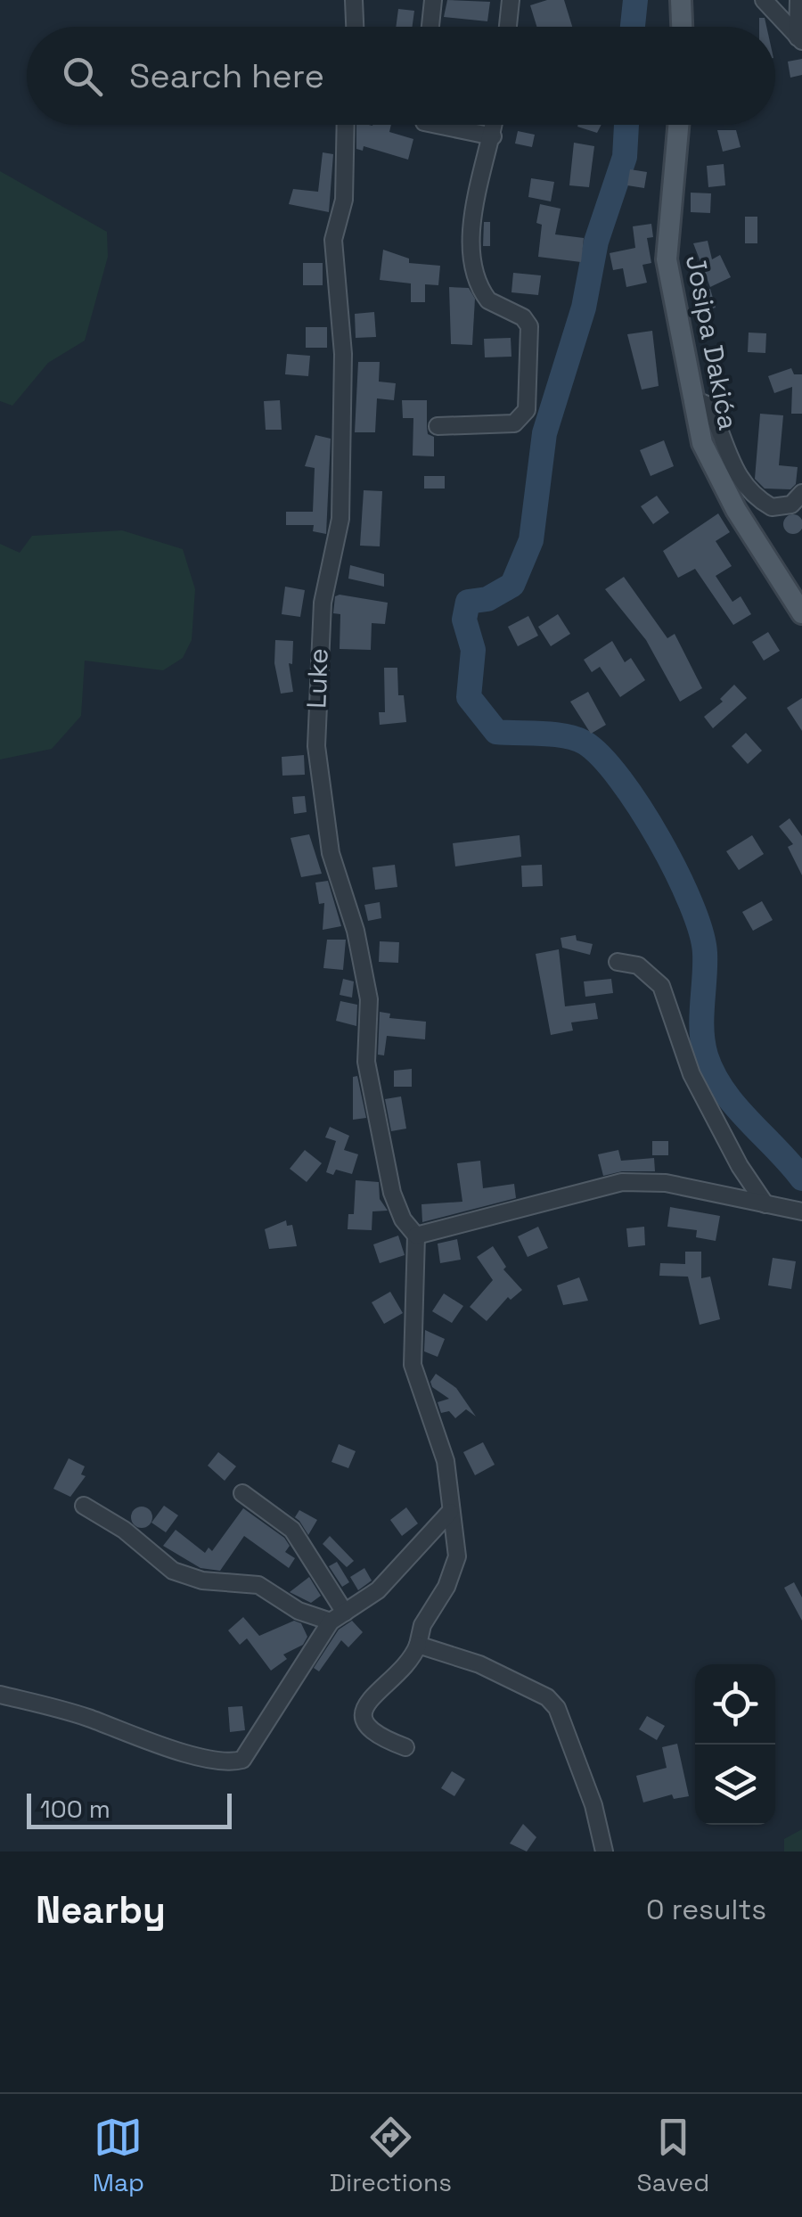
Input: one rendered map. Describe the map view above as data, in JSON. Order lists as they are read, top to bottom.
{
  "streets": {
    "main road": ["Josipa Dakića"],
    "street": ["Luke"]
  },
  "scale_bar": "100 m",
  "page": {
    "search": "Search here",
    "scale": "100 m",
    "heading": ["Nearby", "0 results"],
    "nav": ["Map", "Directions", "Saved"]
  }
}
